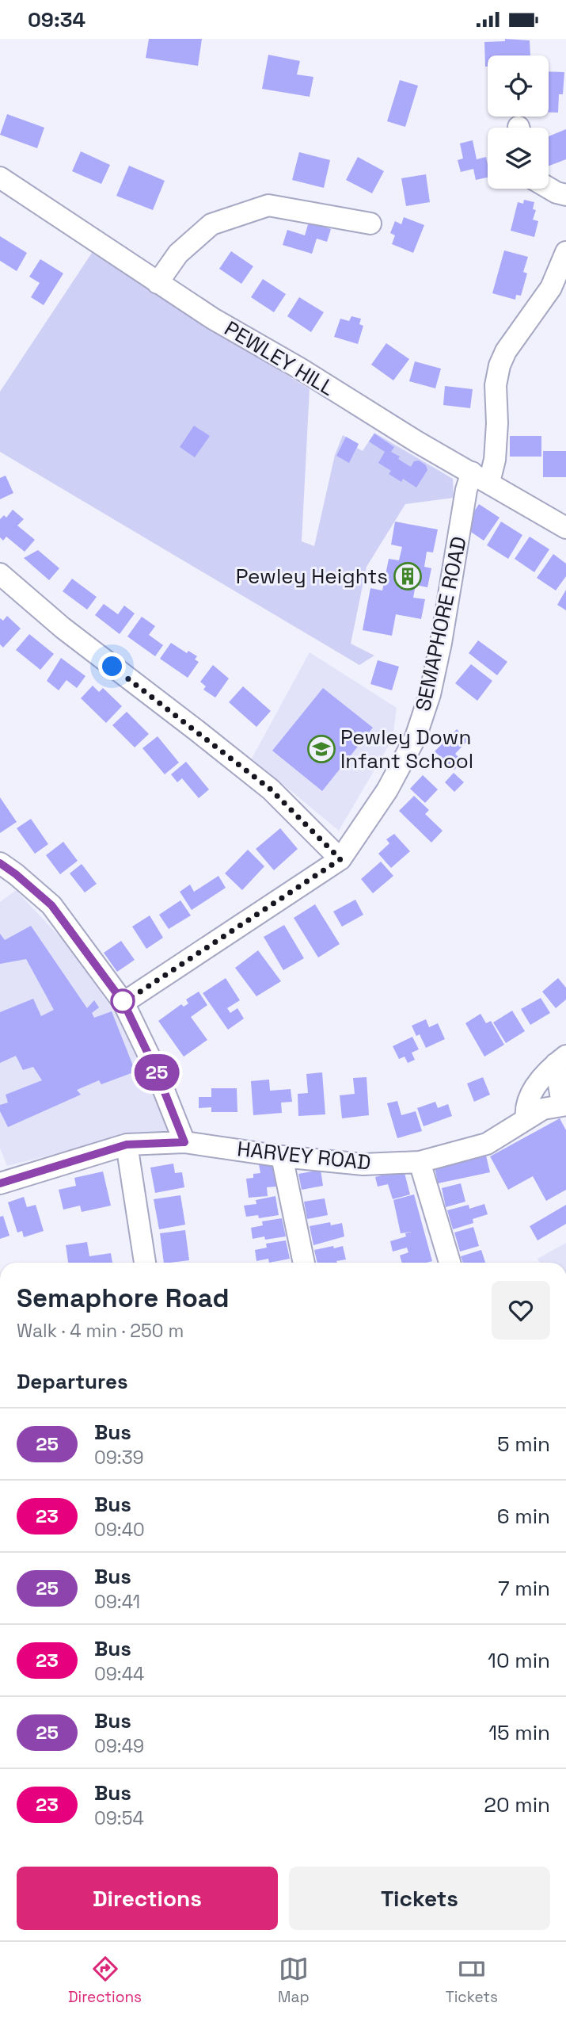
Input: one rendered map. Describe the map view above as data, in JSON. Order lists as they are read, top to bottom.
{
  "streets": {
    "street": ["PEWLEY HILL", "SEMAPHORE ROAD", "HARVEY ROAD"]
  },
  "crossings": [
    ["PEWLEY HILL", "SEMAPHORE ROAD"]
  ],
  "places": {
    "building": ["Pewley Heights"],
    "school or university": ["Pewley Down Infant School"]
  },
  "lines": ["bus line 25"],
  "page": {
    "status": "09:34",
    "on_map": "25",
    "heading": [
      ["Semaphore Road", "Walk · 4 min · 250 m"],
      "Departures"
    ],
    "list": [
      {
        "mark": "25",
        "name": "Bus",
        "note": "09:39",
        "value": "5 min"
      },
      {
        "mark": "23",
        "name": "Bus",
        "note": "09:40",
        "value": "6 min"
      },
      {
        "mark": "25",
        "name": "Bus",
        "note": "09:41",
        "value": "7 min"
      },
      {
        "mark": "23",
        "name": "Bus",
        "note": "09:44",
        "value": "10 min"
      },
      {
        "mark": "25",
        "name": "Bus",
        "note": "09:49",
        "value": "15 min"
      },
      {
        "mark": "23",
        "name": "Bus",
        "note": "09:54",
        "value": "20 min"
      }
    ],
    "buttons": ["Directions", "Tickets"],
    "tabs": ["Directions", "Map", "Tickets"]
  }
}
